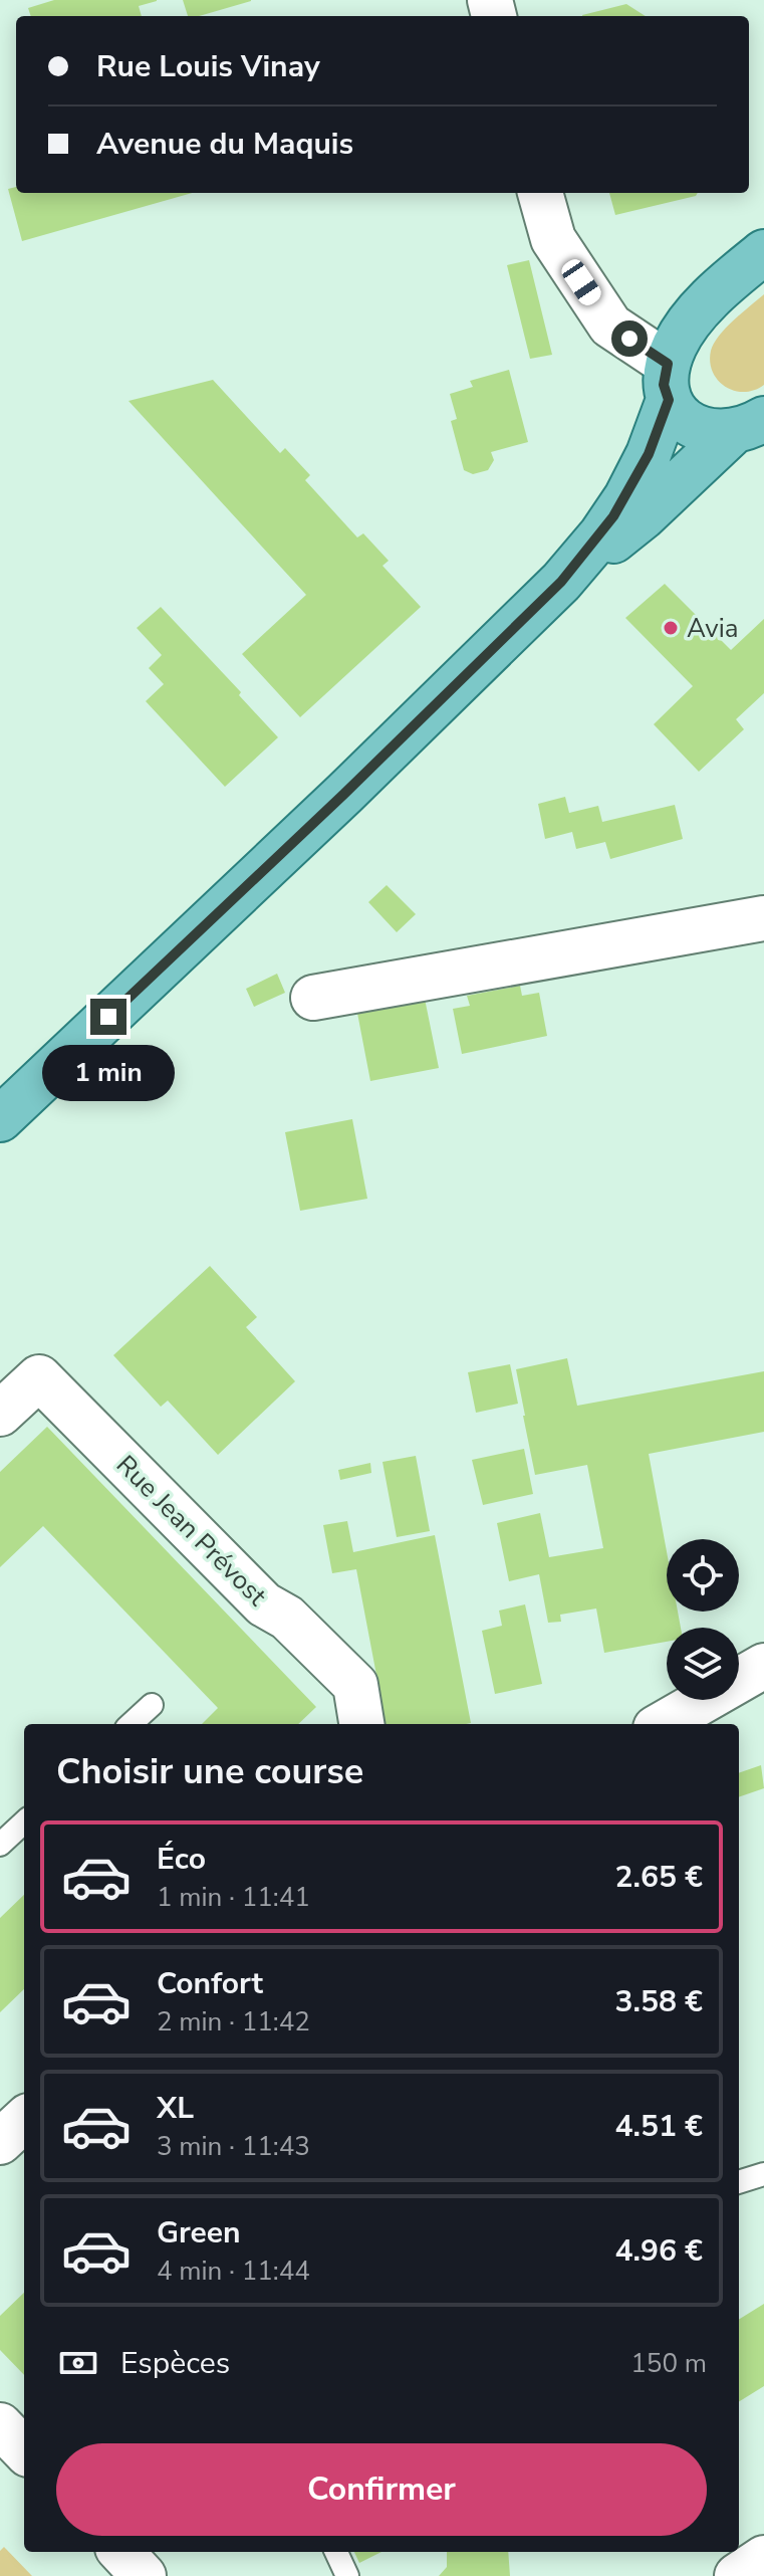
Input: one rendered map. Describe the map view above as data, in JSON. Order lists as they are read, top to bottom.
{
  "streets": {
    "street": ["Rue Jean Prévost"]
  },
  "places": ["Avia"],
  "page": {
    "banner": ["Rue Louis Vinay", "Avenue du Maquis"],
    "bubble": "1 min",
    "heading": "Choisir une course",
    "list": [
      {
        "name": "Éco",
        "note": "1 min · 11:41",
        "value": "2.65 €"
      },
      {
        "name": "Confort",
        "note": "2 min · 11:42",
        "value": "3.58 €"
      },
      {
        "name": "XL",
        "note": "3 min · 11:43",
        "value": "4.51 €"
      },
      {
        "name": "Green",
        "note": "4 min · 11:44",
        "value": "4.96 €"
      }
    ],
    "pay": ["Espèces", "150 m"],
    "buttons": "Confirmer"
  }
}
